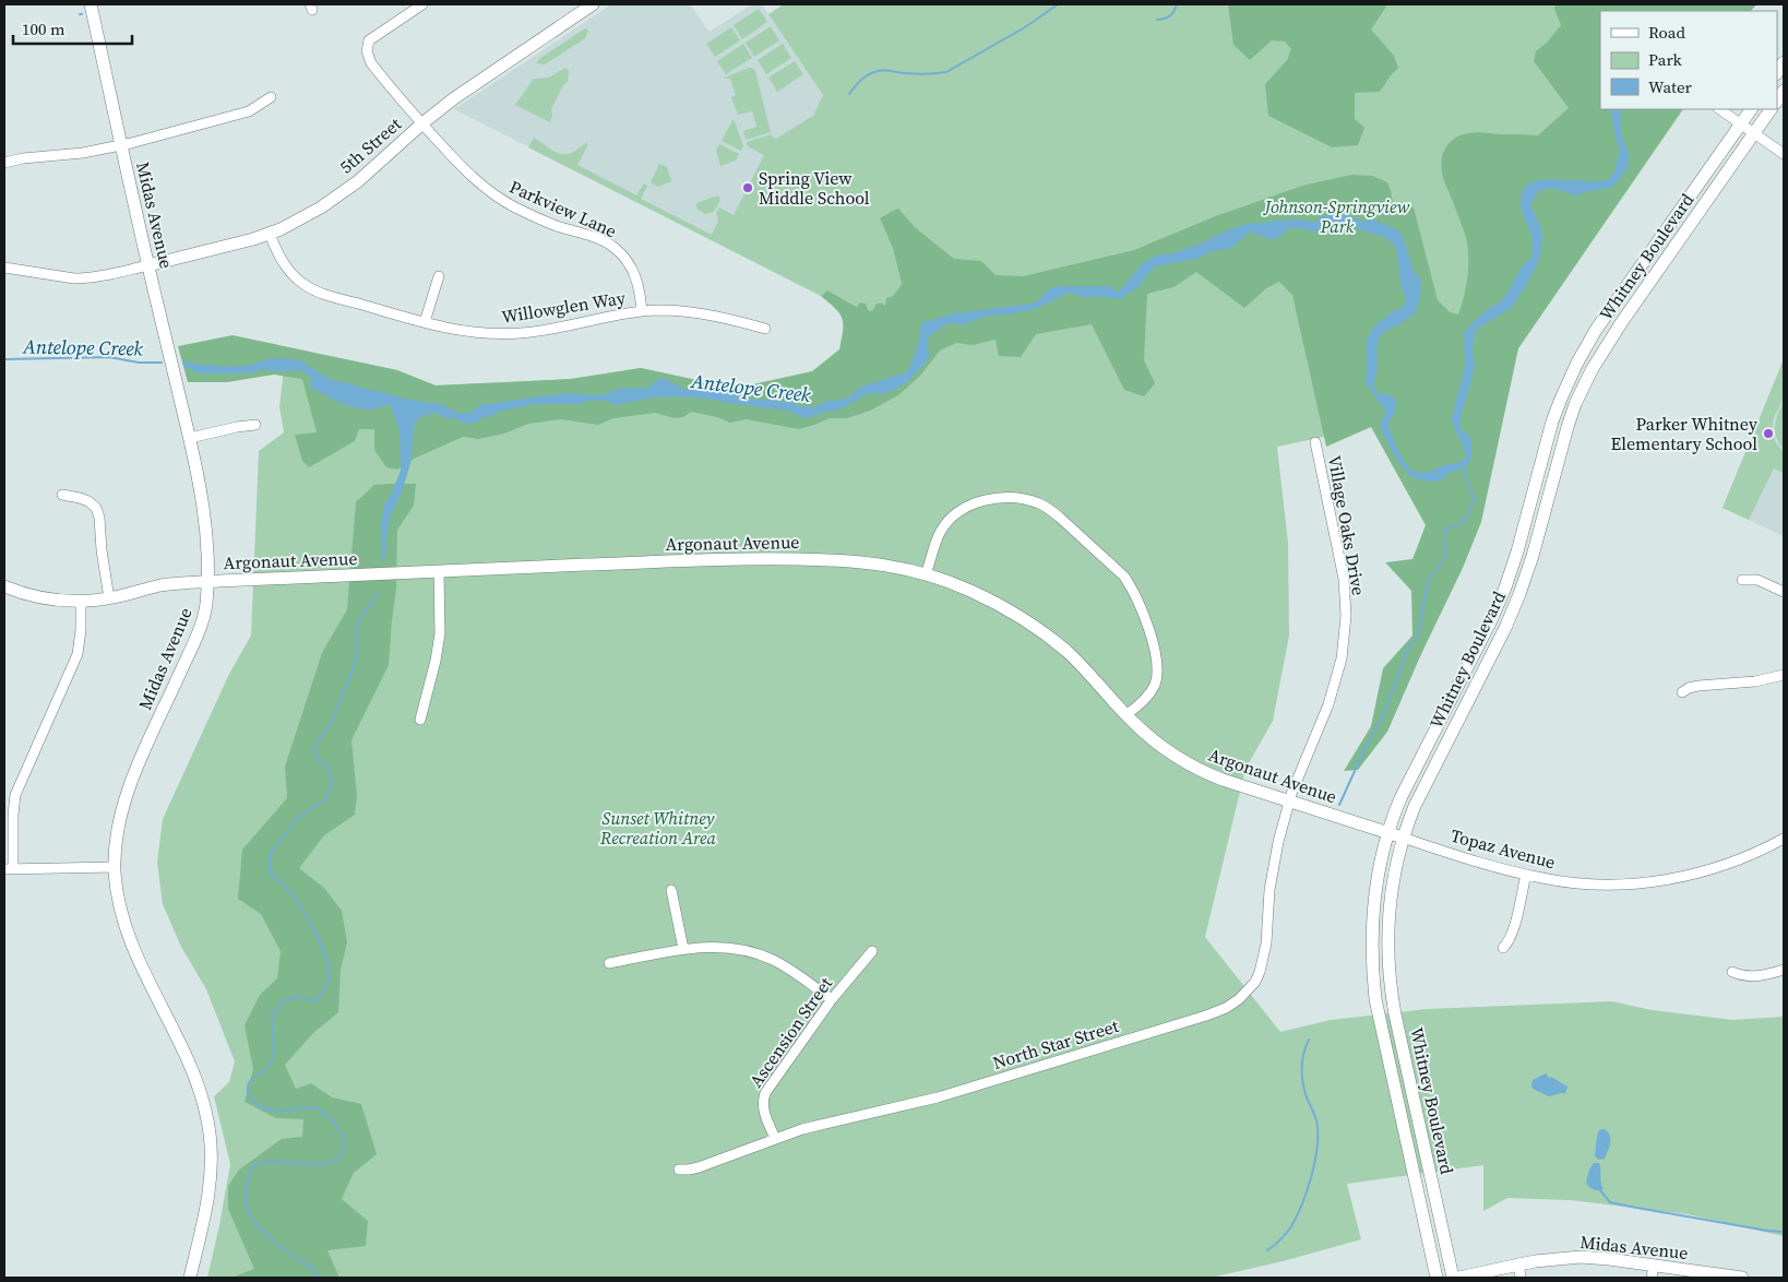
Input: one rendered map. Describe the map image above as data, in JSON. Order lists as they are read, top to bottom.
{
  "streets": {
    "street": [
      "5th Street",
      "Parkview Lane",
      "Midas Avenue",
      "Whitney Boulevard",
      "Willowglen Way",
      "Village Oaks Drive",
      "Argonaut Avenue",
      "Topaz Avenue",
      "Ascension Street",
      "North Star Street"
    ]
  },
  "crossings": [
    ["5th Street", "Parkview Lane"],
    ["5th Street", "Midas Avenue"],
    ["5th Street", "Willowglen Way"],
    ["Parkview Lane", "Willowglen Way"],
    ["Midas Avenue", "Argonaut Avenue"],
    ["Whitney Boulevard", "Argonaut Avenue"],
    ["Whitney Boulevard", "Topaz Avenue"],
    ["Village Oaks Drive", "Argonaut Avenue"],
    ["Village Oaks Drive", "North Star Street"],
    ["Argonaut Avenue", "Topaz Avenue"],
    ["Argonaut Avenue", "North Star Street"],
    ["Ascension Street", "North Star Street"]
  ],
  "water": ["Antelope Creek"],
  "parks": ["Johnson-Springview Park", "Sunset Whitney Recreation Area"],
  "places": ["Spring View Middle School", "Parker Whitney Elementary School"],
  "legend": ["Road", "Park", "Water"],
  "scale_bar": "100 m"
}
